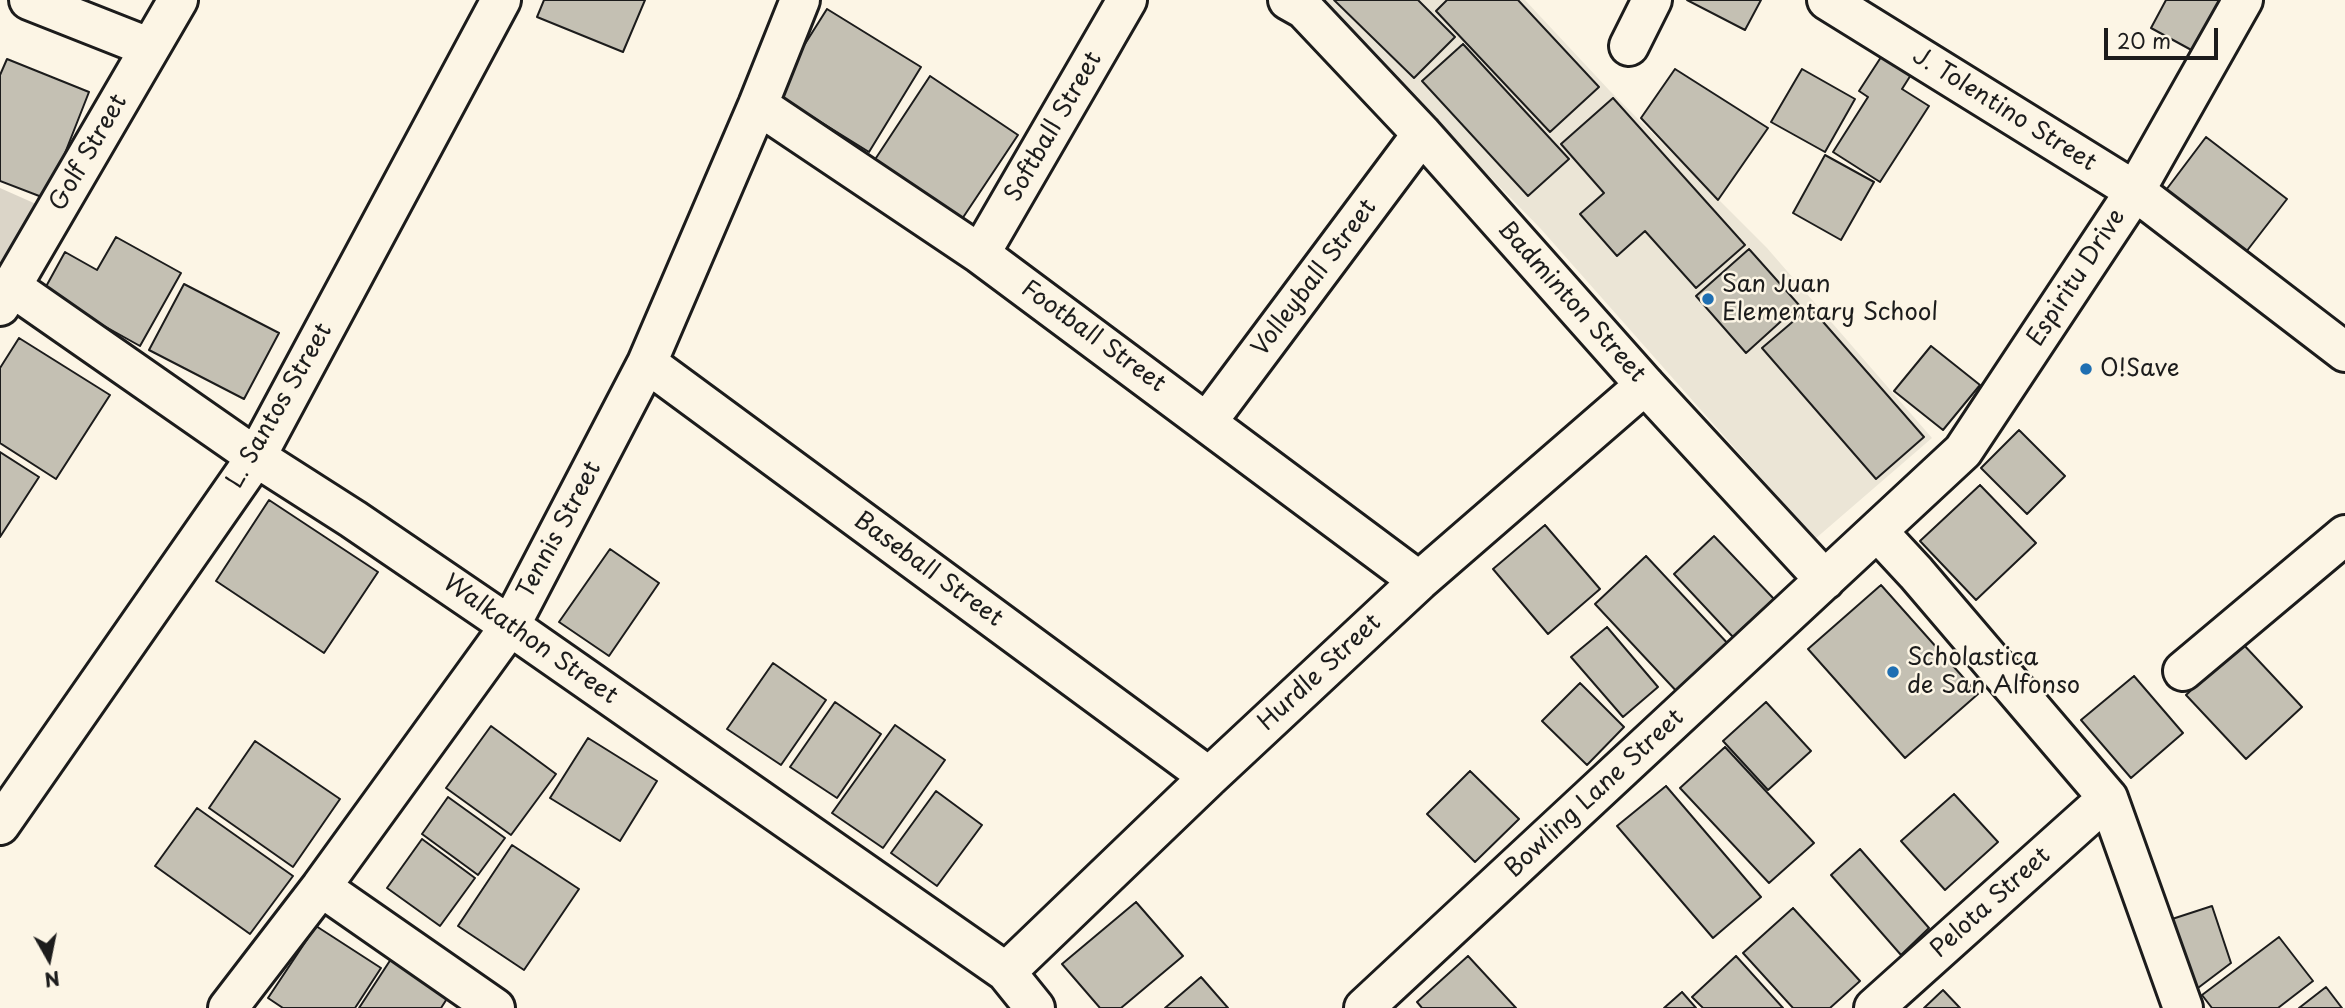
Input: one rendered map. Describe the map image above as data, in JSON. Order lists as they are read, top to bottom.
{
  "streets": {
    "street": [
      "J. Tolentino Street",
      "Softball Street",
      "Golf Street",
      "Volleyball Street",
      "Espiritu Drive",
      "Badminton Street",
      "Football Street",
      "L. Santos Street",
      "Tennis Street",
      "Baseball Street",
      "Walkathon Street",
      "Hurdle Street",
      "Bowling Lane Street",
      "Pelota Street"
    ]
  },
  "crossings": [
    ["J. Tolentino Street", "Espiritu Drive"],
    ["Softball Street", "Football Street"],
    ["Golf Street", "Walkathon Street"],
    ["Volleyball Street", "Badminton Street"],
    ["Volleyball Street", "Football Street"],
    ["Espiritu Drive", "Badminton Street"],
    ["Espiritu Drive", "Bowling Lane Street"],
    ["Badminton Street", "Hurdle Street"],
    ["Badminton Street", "Bowling Lane Street"],
    ["Badminton Street", "Pelota Street"],
    ["Football Street", "Tennis Street"],
    ["Football Street", "Hurdle Street"],
    ["L. Santos Street", "Walkathon Street"],
    ["Tennis Street", "Baseball Street"],
    ["Tennis Street", "Walkathon Street"],
    ["Baseball Street", "Hurdle Street"],
    ["Walkathon Street", "Hurdle Street"]
  ],
  "places": ["San Juan Elementary School", "O!Save", "Scholastica de San Alfonso"],
  "scale_bar": "20 m",
  "north": "bottom"
}
